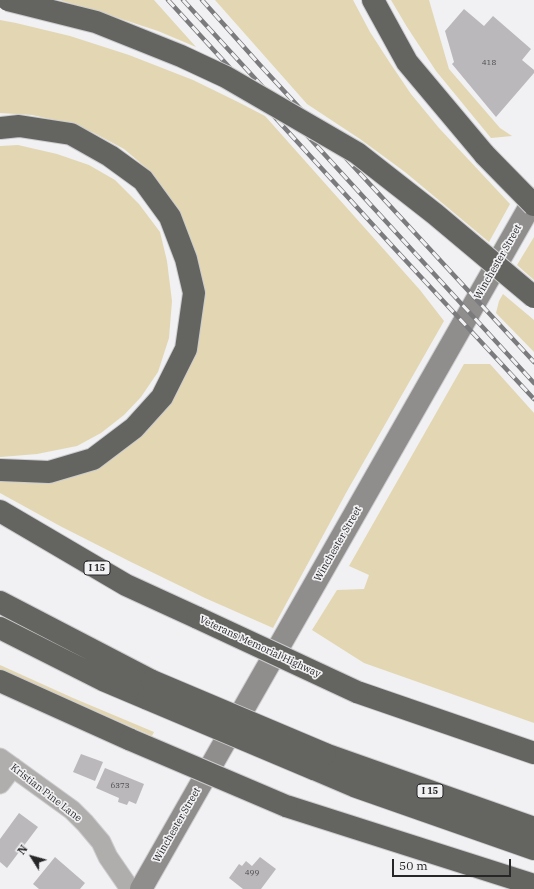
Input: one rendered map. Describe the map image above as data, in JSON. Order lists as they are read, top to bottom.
{
  "streets": {
    "highway": ["I 15", "Veterans Memorial Highway"],
    "main road": ["Winchester Street"],
    "street": ["Kristian Pine Lane"]
  },
  "house_numbers": ["418", "6373", "499"],
  "scale_bar": "50 m",
  "north": "top left"
}
